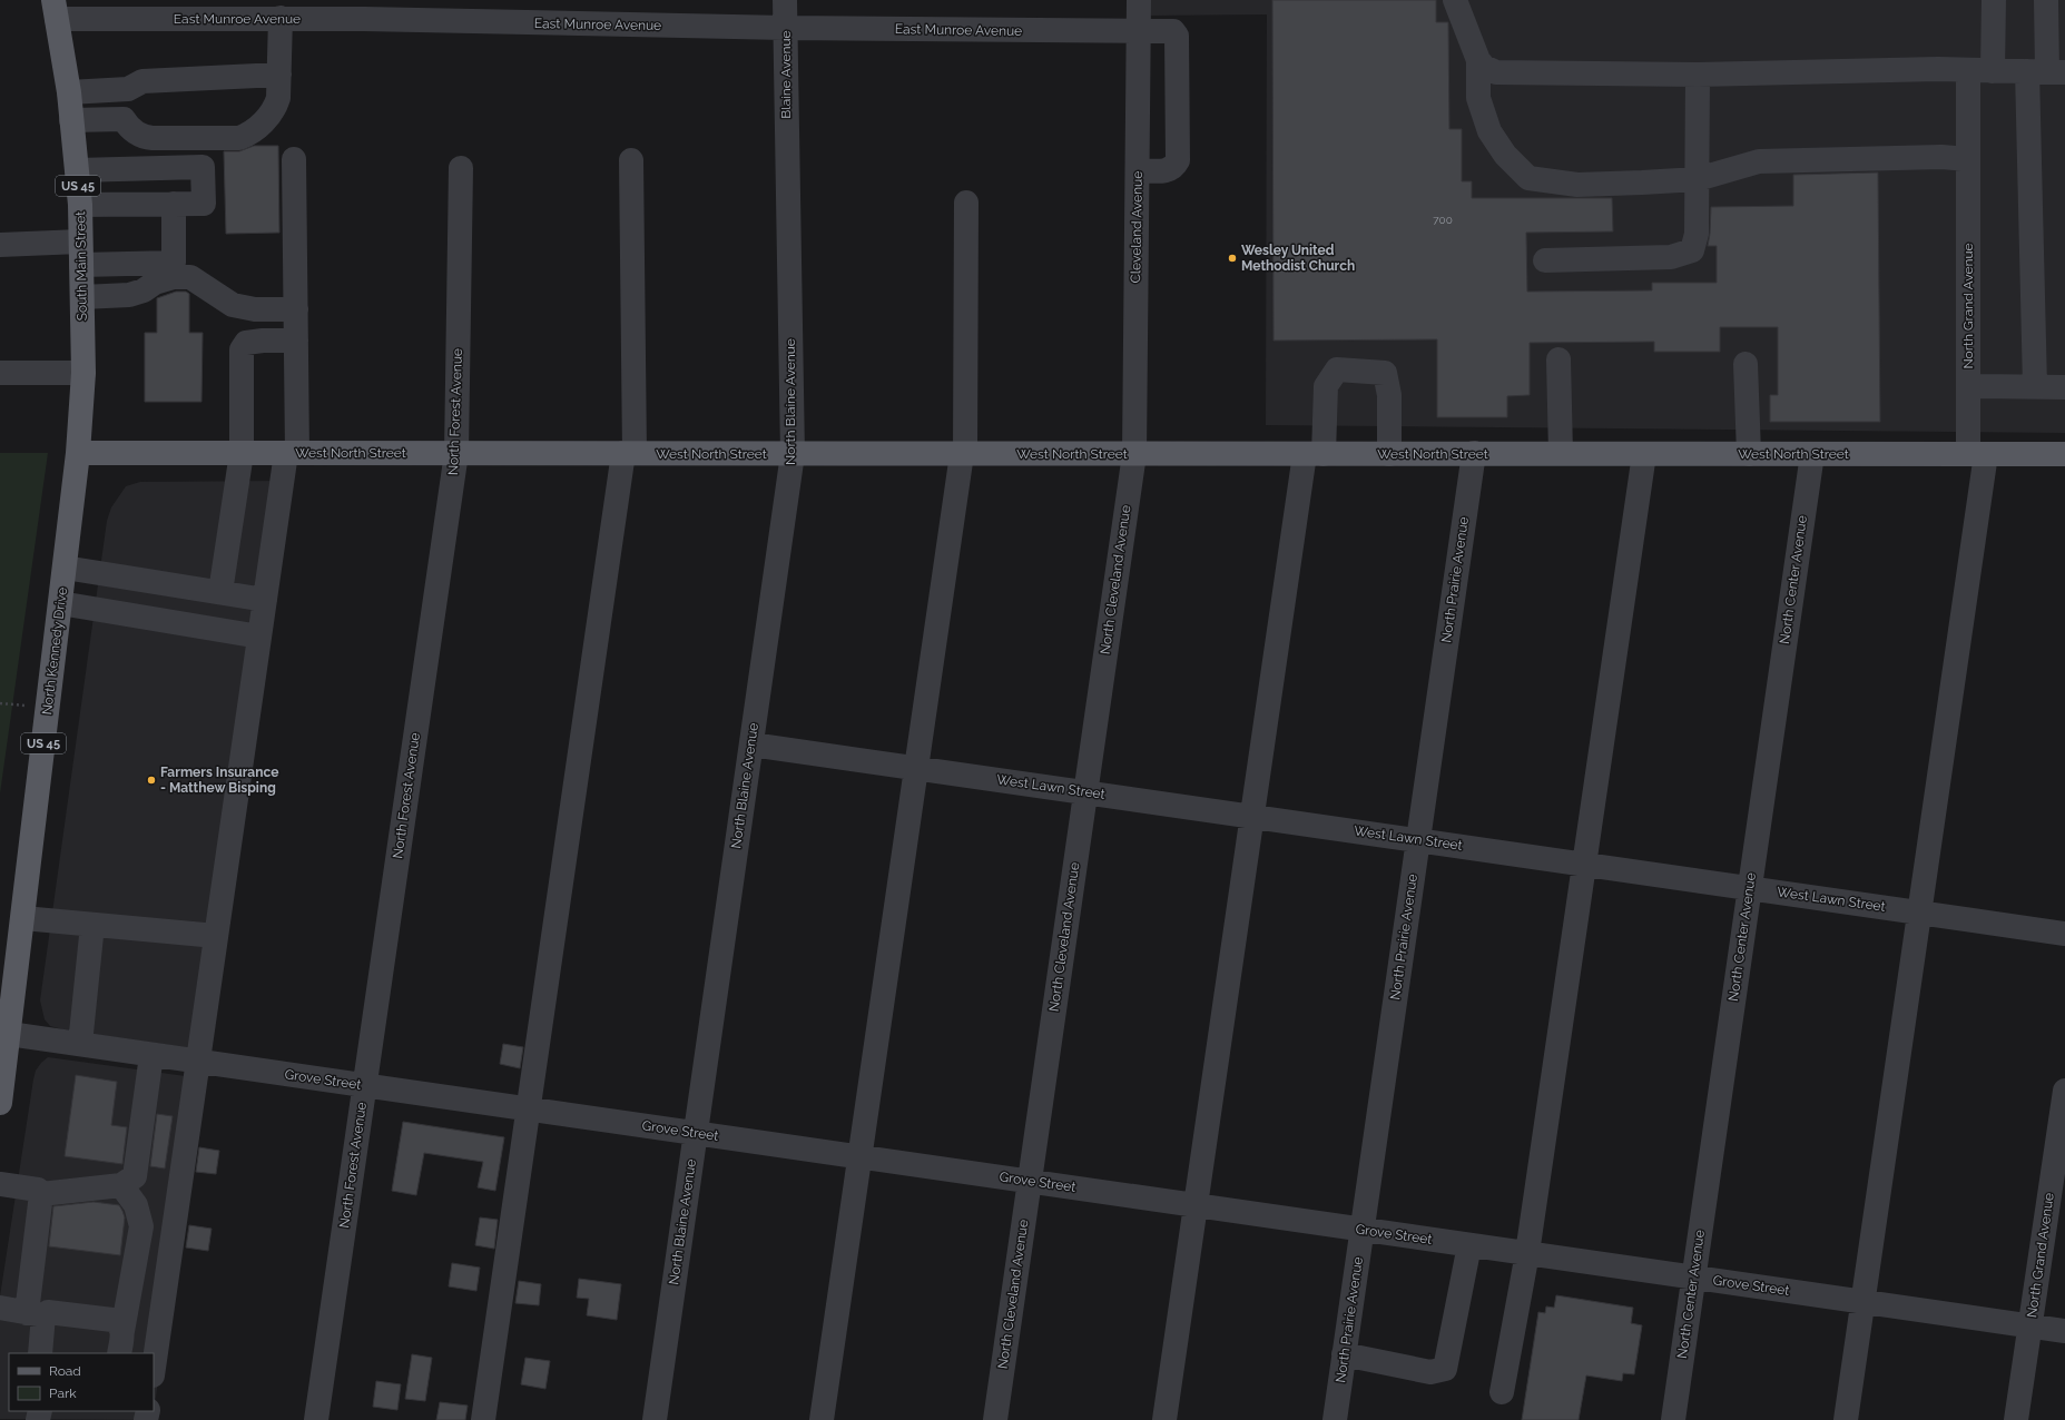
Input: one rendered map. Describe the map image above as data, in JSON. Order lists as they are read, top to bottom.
{
  "streets": {
    "main road": [
      "US 45",
      "South Main Street",
      "West North Street",
      "North Kennedy Drive"
    ],
    "street": [
      "East Munroe Avenue",
      "Blaine Avenue",
      "Cleveland Avenue",
      "North Grand Avenue",
      "North Blaine Avenue",
      "North Forest Avenue",
      "North Cleveland Avenue",
      "North Prairie Avenue",
      "North Center Avenue",
      "West Lawn Street",
      "Grove Street"
    ]
  },
  "crossings": [
    ["East Munroe Avenue", "Blaine Avenue"],
    ["East Munroe Avenue", "Cleveland Avenue"],
    ["East Munroe Avenue", "South Main Street"],
    ["Blaine Avenue", "North Blaine Avenue"],
    ["US 45", "North Kennedy Drive"],
    ["US 45", "Grove Street"],
    ["Cleveland Avenue", "West North Street"],
    ["Cleveland Avenue", "North Cleveland Avenue"],
    ["South Main Street", "West North Street"],
    ["South Main Street", "North Kennedy Drive"],
    ["North Grand Avenue", "West North Street"],
    ["North Grand Avenue", "West Lawn Street"],
    ["North Grand Avenue", "Grove Street"],
    ["North Blaine Avenue", "West North Street"],
    ["North Blaine Avenue", "West Lawn Street"],
    ["North Blaine Avenue", "Grove Street"],
    ["North Forest Avenue", "West North Street"],
    ["North Forest Avenue", "Grove Street"],
    ["West North Street", "North Cleveland Avenue"],
    ["West North Street", "North Prairie Avenue"],
    ["West North Street", "North Center Avenue"],
    ["West North Street", "North Kennedy Drive"],
    ["North Cleveland Avenue", "West Lawn Street"],
    ["North Cleveland Avenue", "Grove Street"],
    ["North Prairie Avenue", "West Lawn Street"],
    ["North Prairie Avenue", "Grove Street"],
    ["North Center Avenue", "West Lawn Street"],
    ["North Center Avenue", "Grove Street"],
    ["North Kennedy Drive", "Grove Street"]
  ],
  "places": ["Wesley United Methodist Church", "Farmers Insurance - Matthew Bisping"],
  "house_numbers": ["700"],
  "legend": ["Road", "Park"]
}
